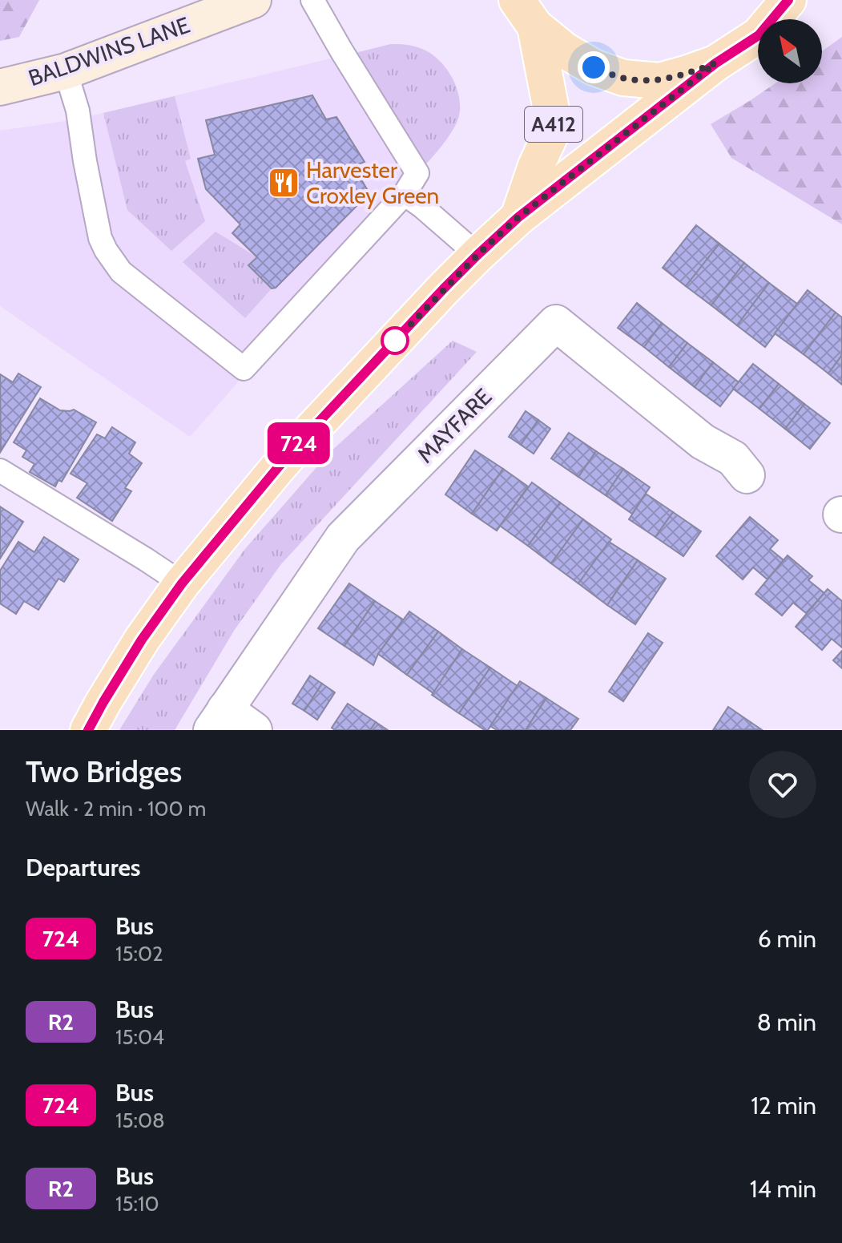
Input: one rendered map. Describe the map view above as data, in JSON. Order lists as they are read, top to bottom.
{
  "streets": {
    "main road": ["A412"],
    "street": ["BALDWINS LANE", "MAYFARE"]
  },
  "places": {
    "restaurant": ["Harvester Croxley Green"]
  },
  "lines": ["bus line 724"],
  "north": "top left",
  "page": {
    "on_map": "724",
    "heading": [
      ["Two Bridges", "Walk · 2 min · 100 m"],
      "Departures"
    ],
    "list": [
      {
        "mark": "724",
        "name": "Bus",
        "note": "15:02",
        "value": "6 min"
      },
      {
        "mark": "R2",
        "name": "Bus",
        "note": "15:04",
        "value": "8 min"
      },
      {
        "mark": "724",
        "name": "Bus",
        "note": "15:08",
        "value": "12 min"
      },
      {
        "mark": "R2",
        "name": "Bus",
        "note": "15:10",
        "value": "14 min"
      }
    ]
  }
}
